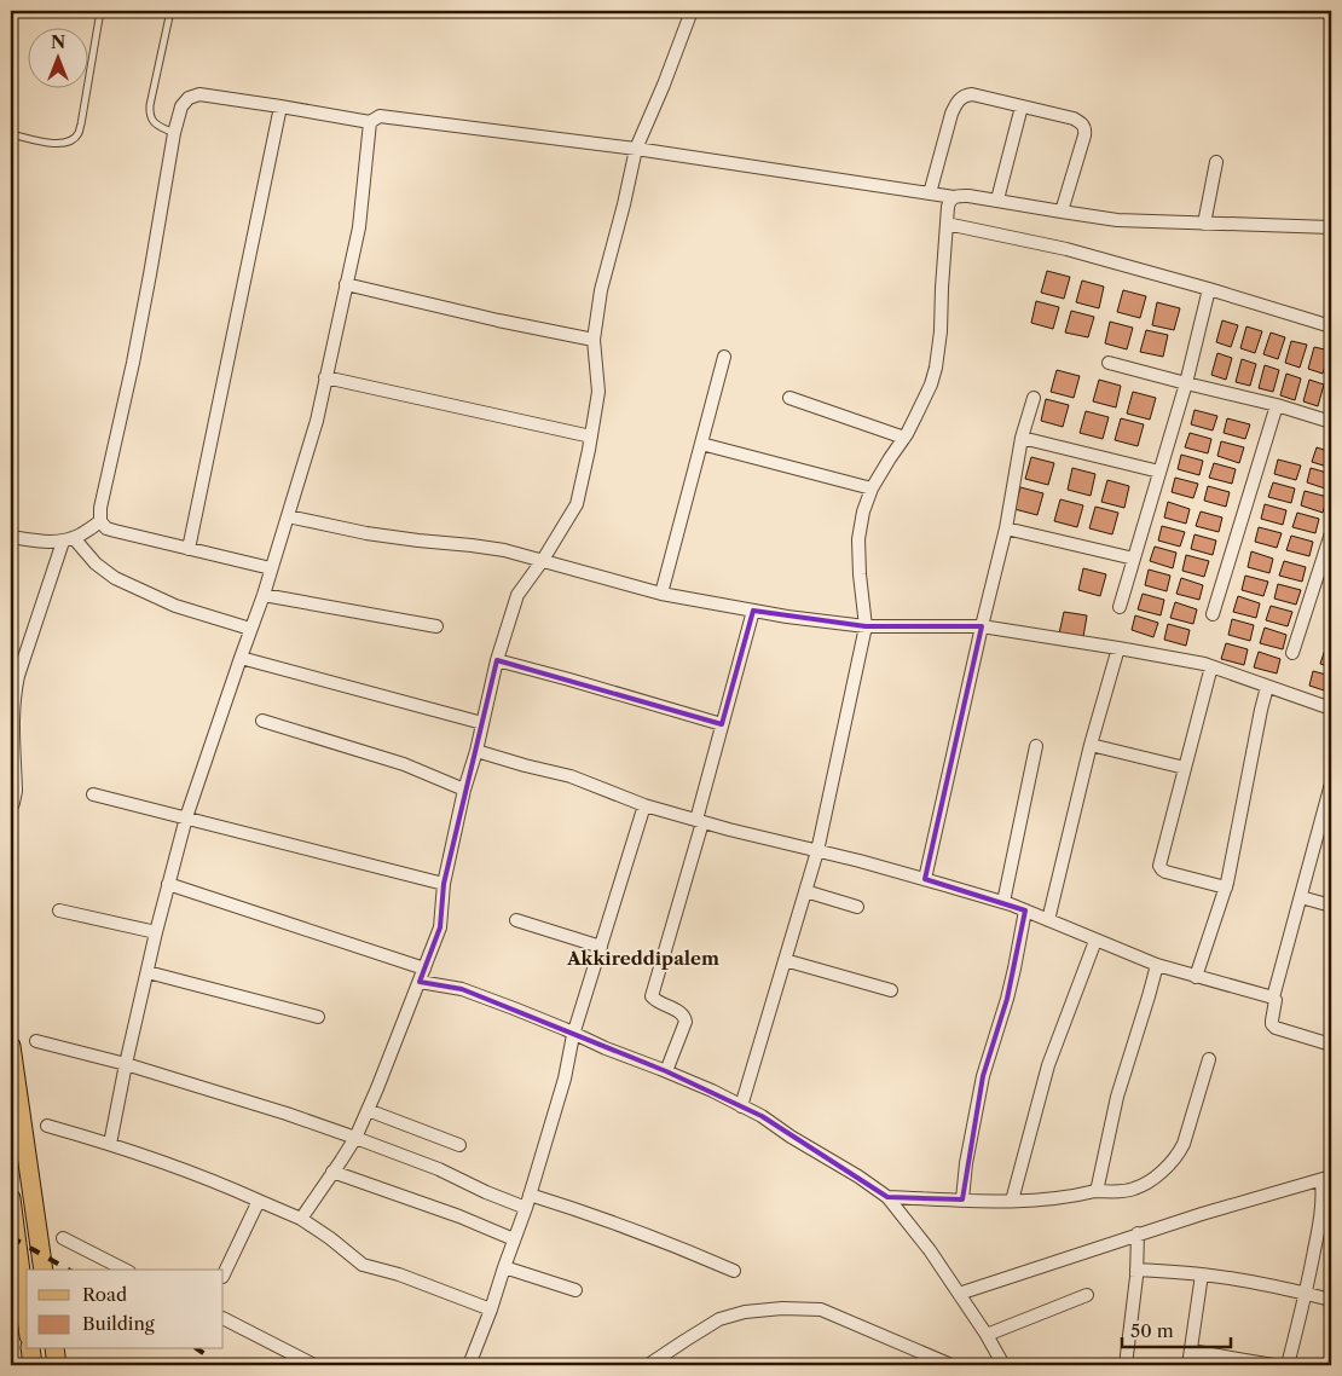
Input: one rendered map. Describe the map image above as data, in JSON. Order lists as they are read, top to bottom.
{
  "districts": ["Akkireddipalem"],
  "legend": ["Road", "Building"],
  "scale_bar": "50 m",
  "north": "top"
}
